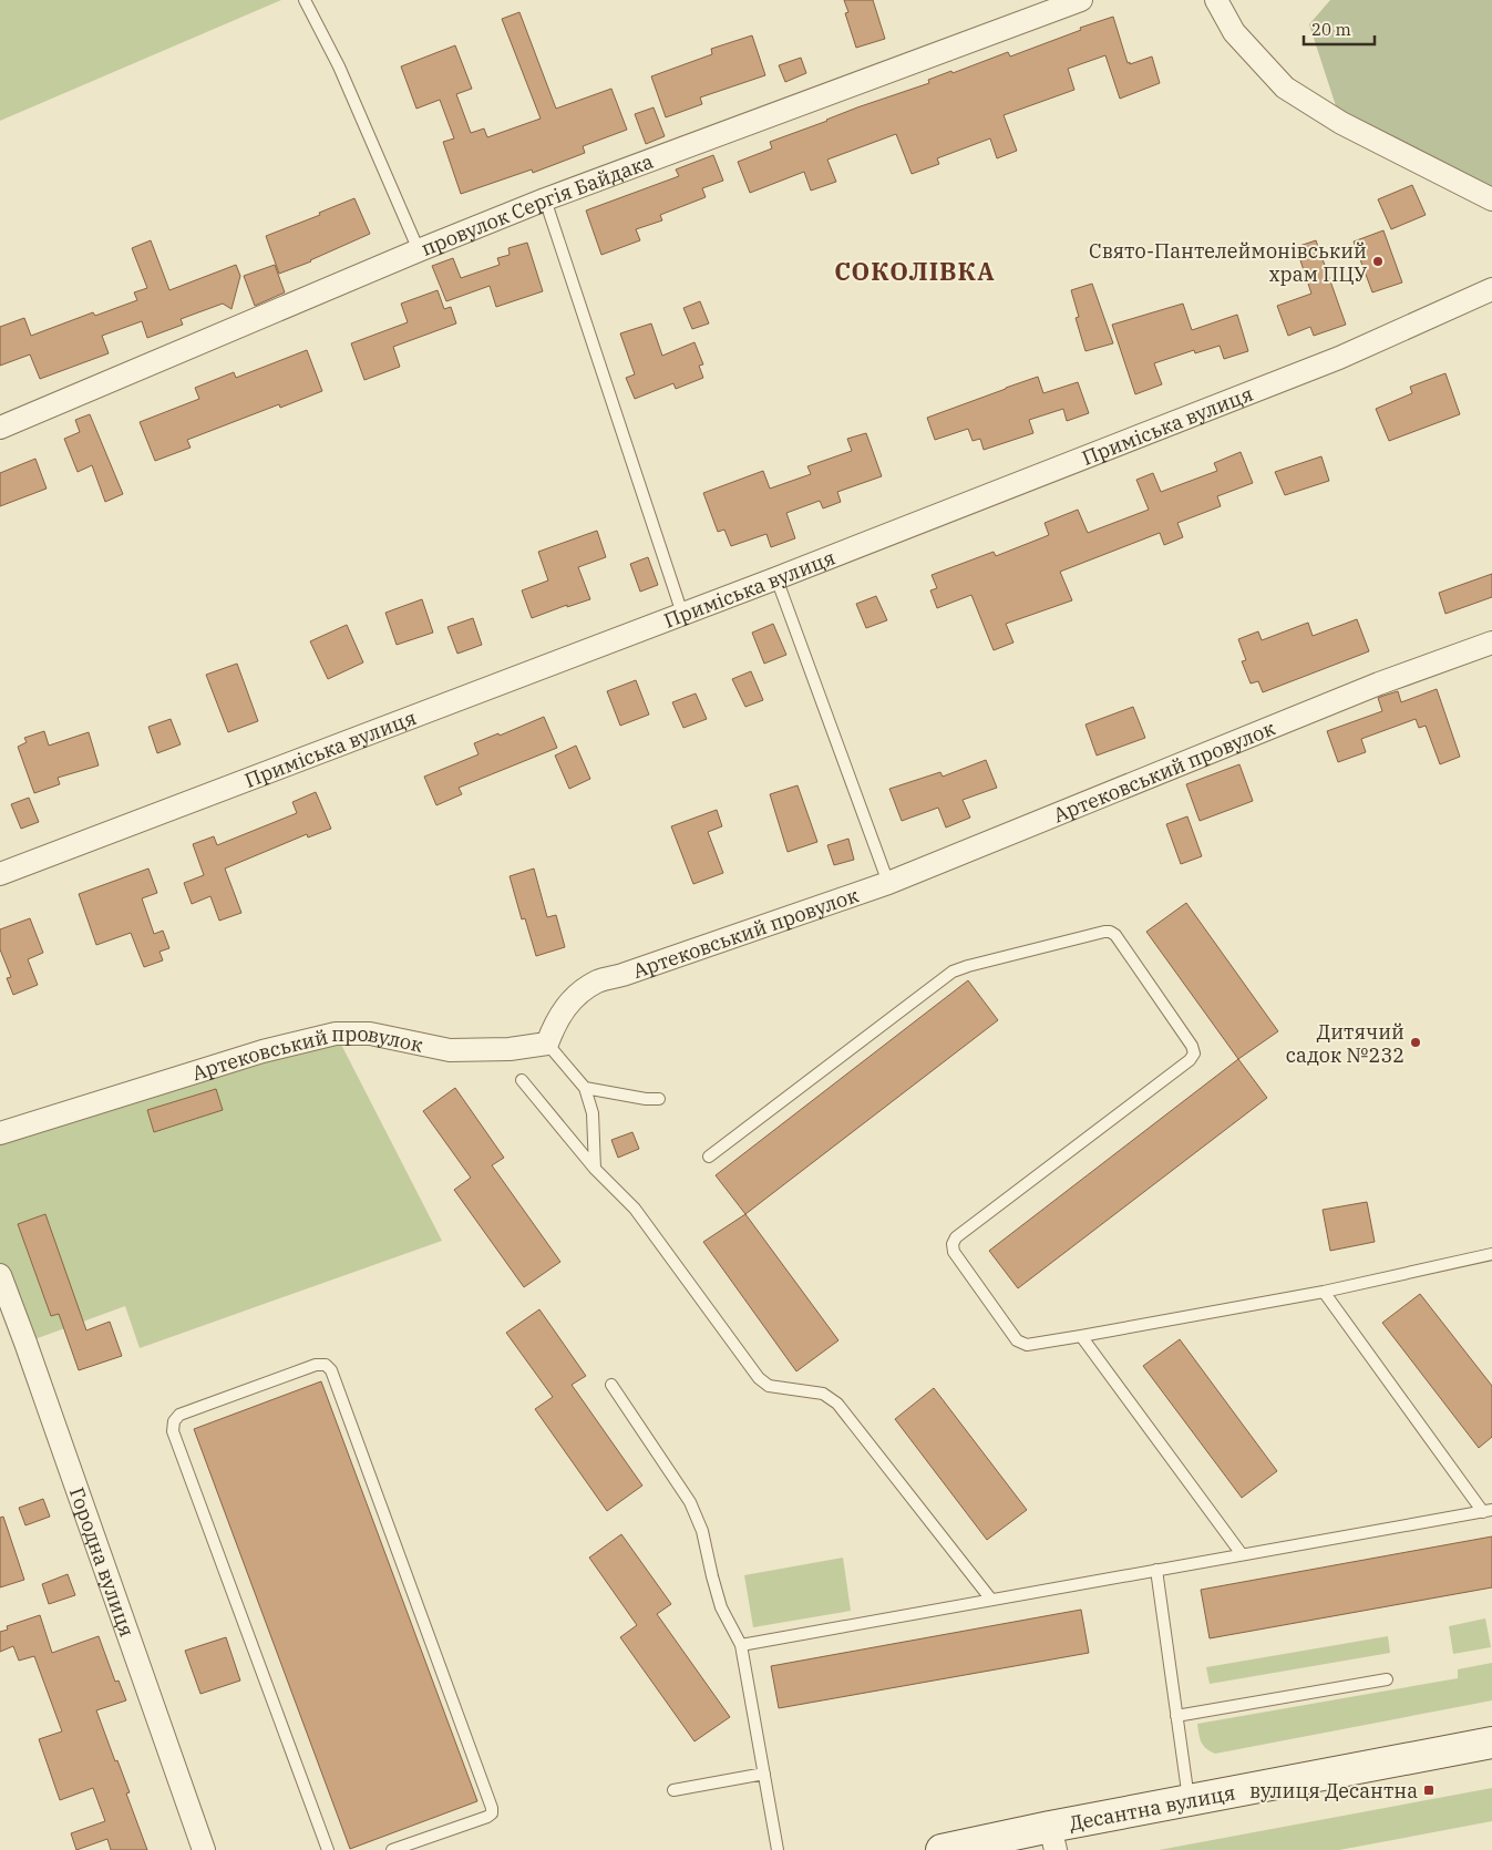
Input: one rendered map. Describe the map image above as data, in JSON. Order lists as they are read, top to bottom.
{
  "streets": {
    "main road": ["Десантна вулиця"],
    "street": [
      "провулок Сергія Байдака",
      "Приміська вулиця",
      "Артековський провулок",
      "Городна вулиця"
    ]
  },
  "districts": ["СОКОЛІВКА"],
  "places": {
    "other": ["Свято-Пантелеймонівський храм ПЦУ", "Дитячий садок №232"],
    "transit": ["вулиця Десантна"]
  },
  "scale_bar": "20 m"
}
